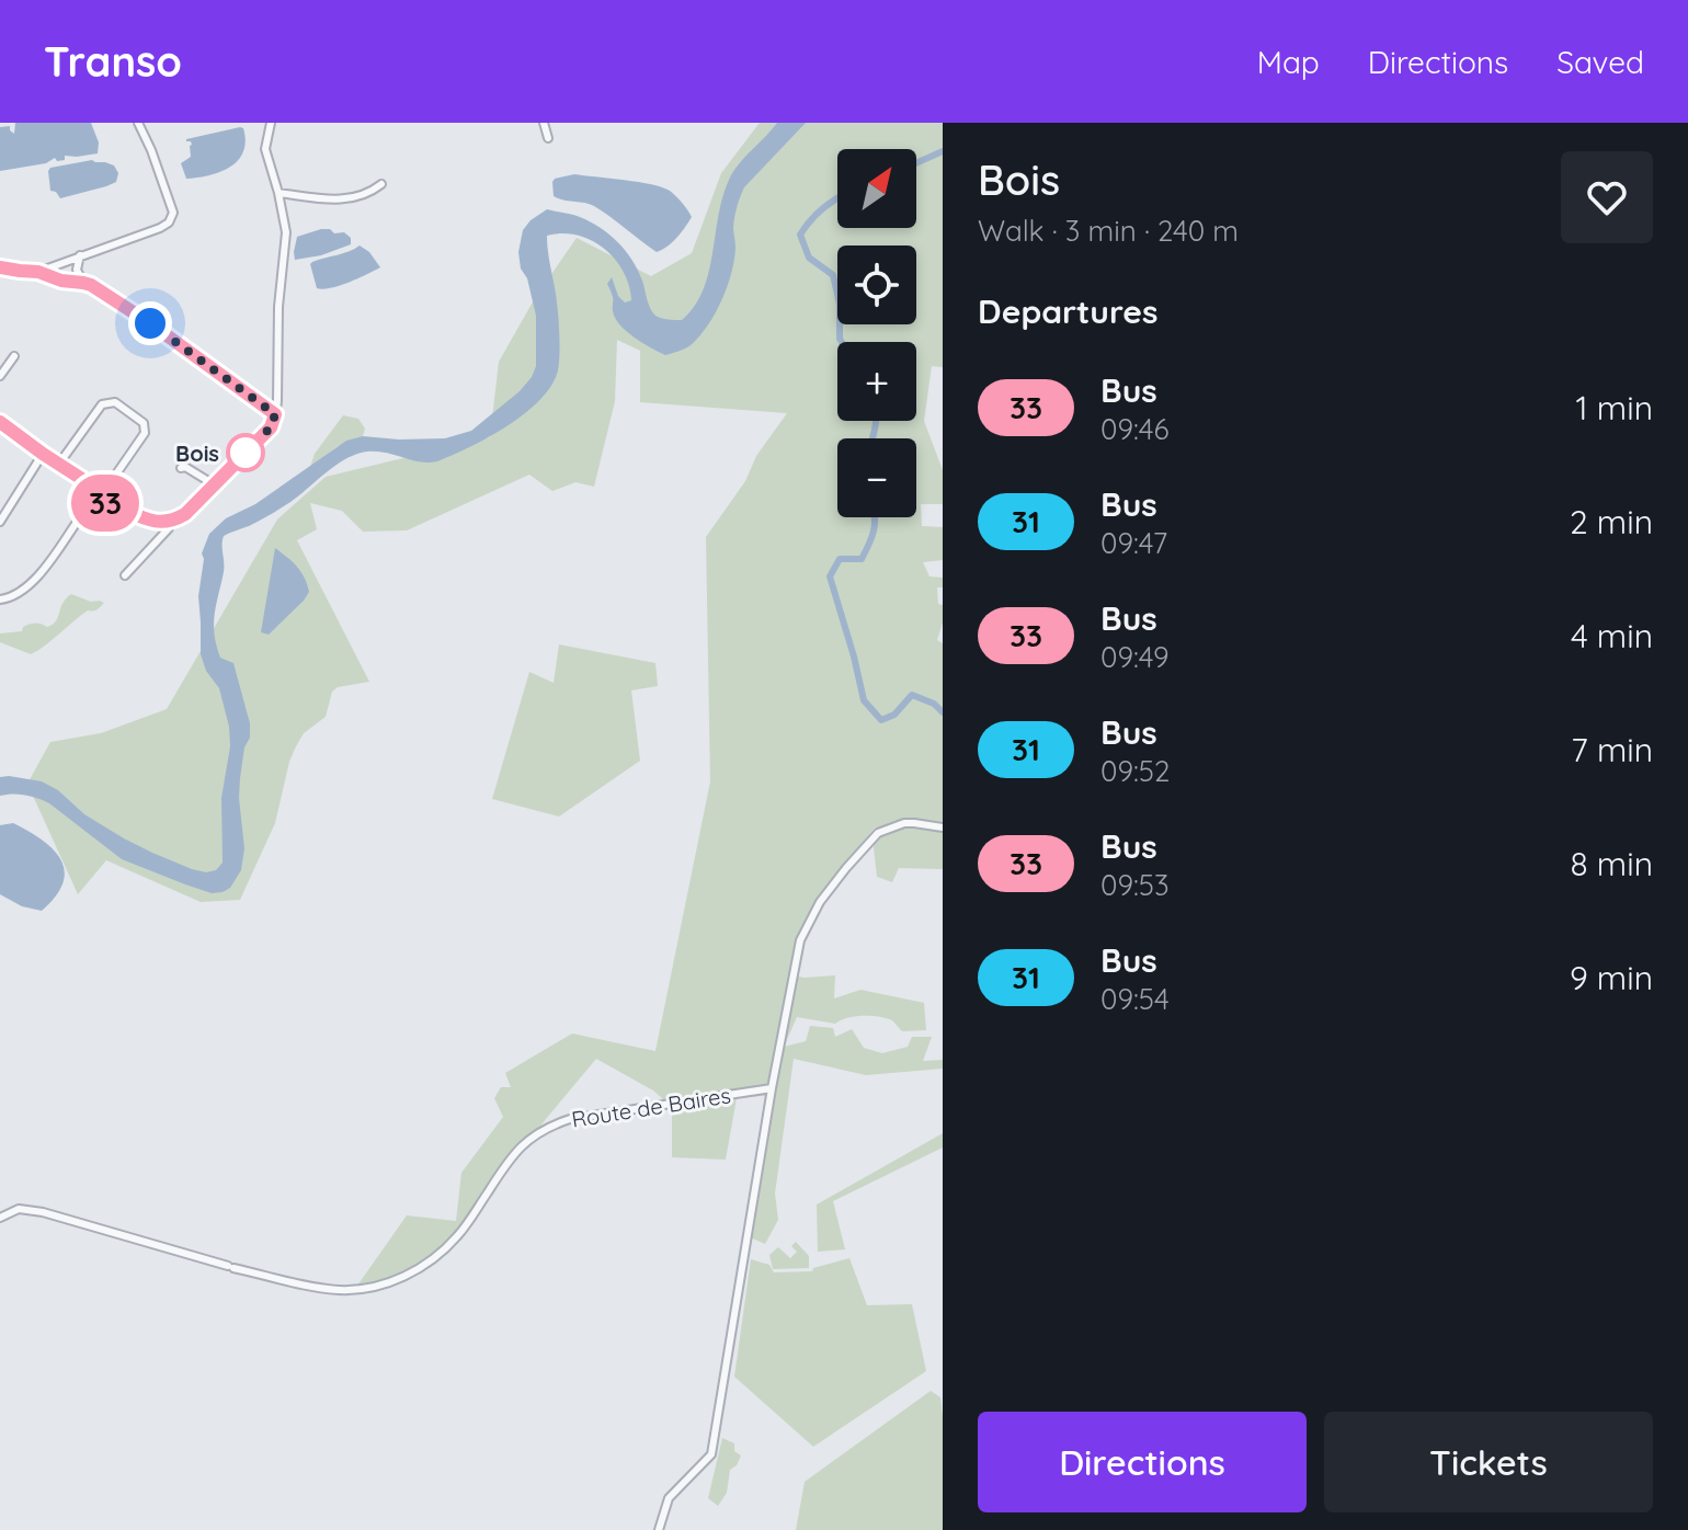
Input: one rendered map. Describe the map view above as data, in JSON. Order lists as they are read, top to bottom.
{
  "streets": {
    "street": ["Route de Baires"]
  },
  "places": ["Bois"],
  "lines": ["bus line 33"],
  "north": "top right",
  "page": {
    "header": "Transo",
    "nav": ["Map", "Directions", "Saved"],
    "on_map": "33",
    "heading": [
      ["Bois", "Walk · 3 min · 240 m"],
      "Departures"
    ],
    "map_buttons": ["+", "−"],
    "list": [
      {
        "mark": "33",
        "name": "Bus",
        "note": "09:46",
        "value": "1 min"
      },
      {
        "mark": "31",
        "name": "Bus",
        "note": "09:47",
        "value": "2 min"
      },
      {
        "mark": "33",
        "name": "Bus",
        "note": "09:49",
        "value": "4 min"
      },
      {
        "mark": "31",
        "name": "Bus",
        "note": "09:52",
        "value": "7 min"
      },
      {
        "mark": "33",
        "name": "Bus",
        "note": "09:53",
        "value": "8 min"
      },
      {
        "mark": "31",
        "name": "Bus",
        "note": "09:54",
        "value": "9 min"
      }
    ],
    "buttons": ["Directions", "Tickets"]
  }
}
